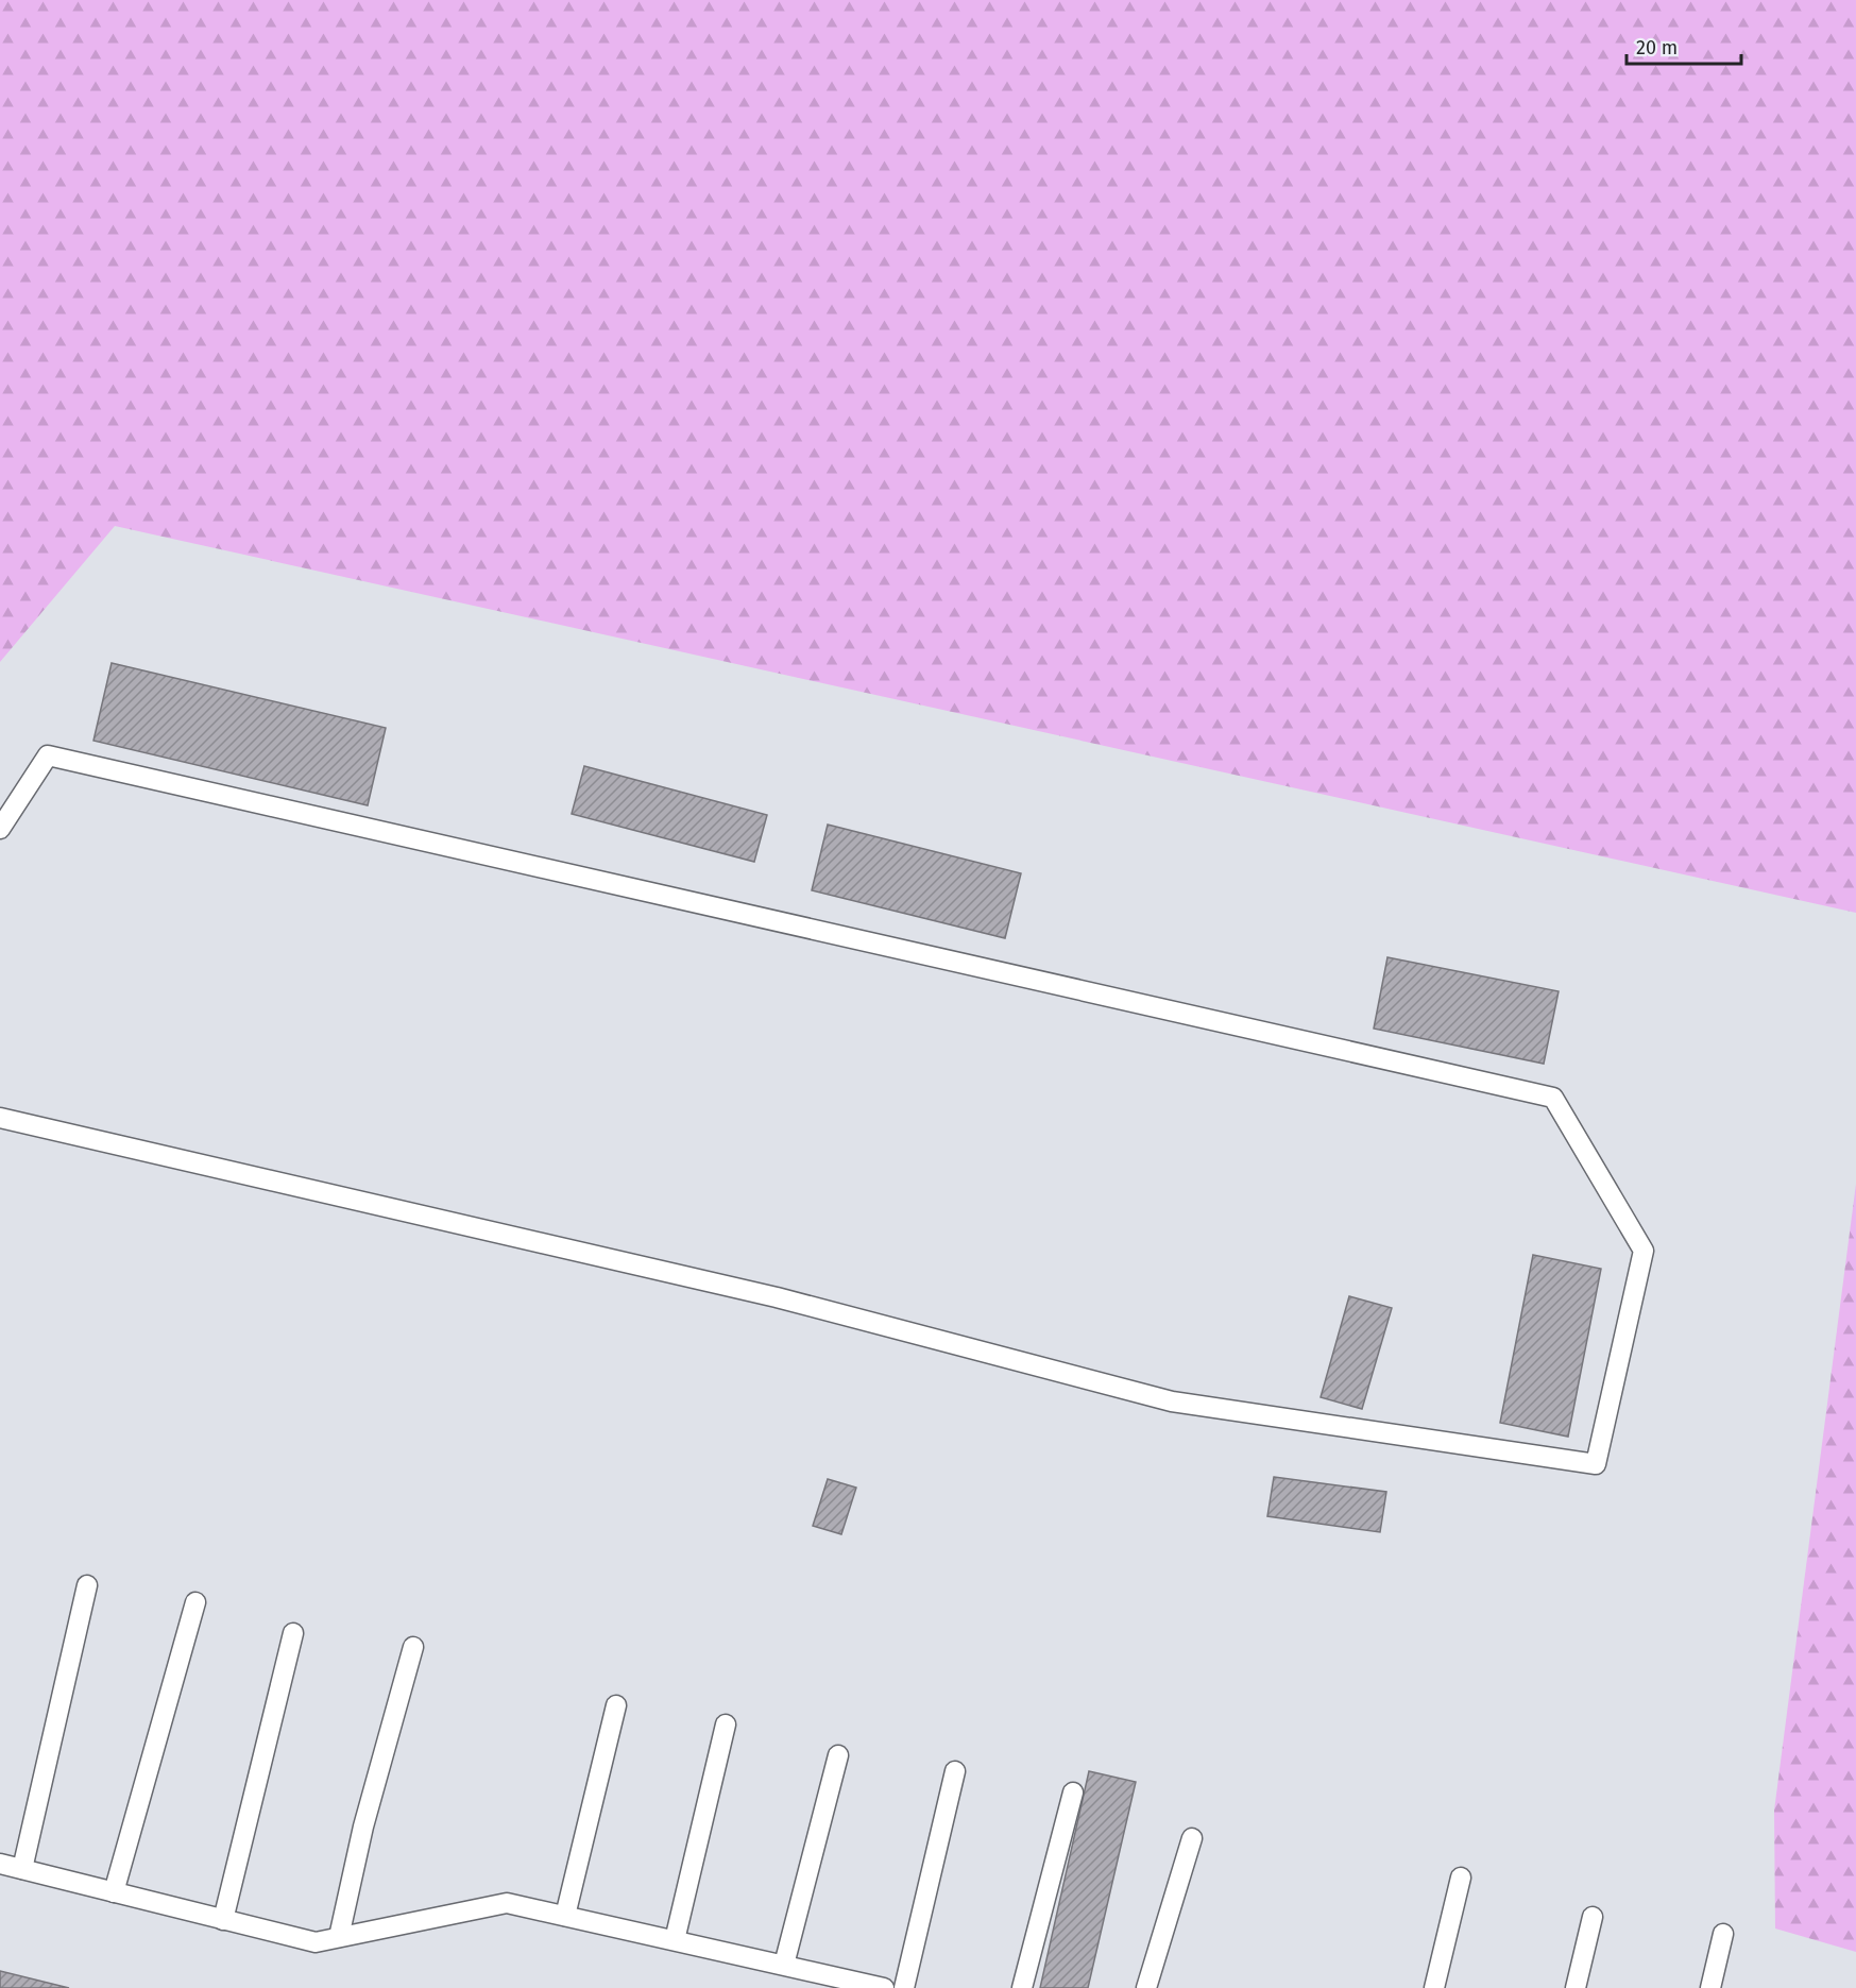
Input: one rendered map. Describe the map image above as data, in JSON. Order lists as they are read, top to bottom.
{
  "scale_bar": "20 m"
}
